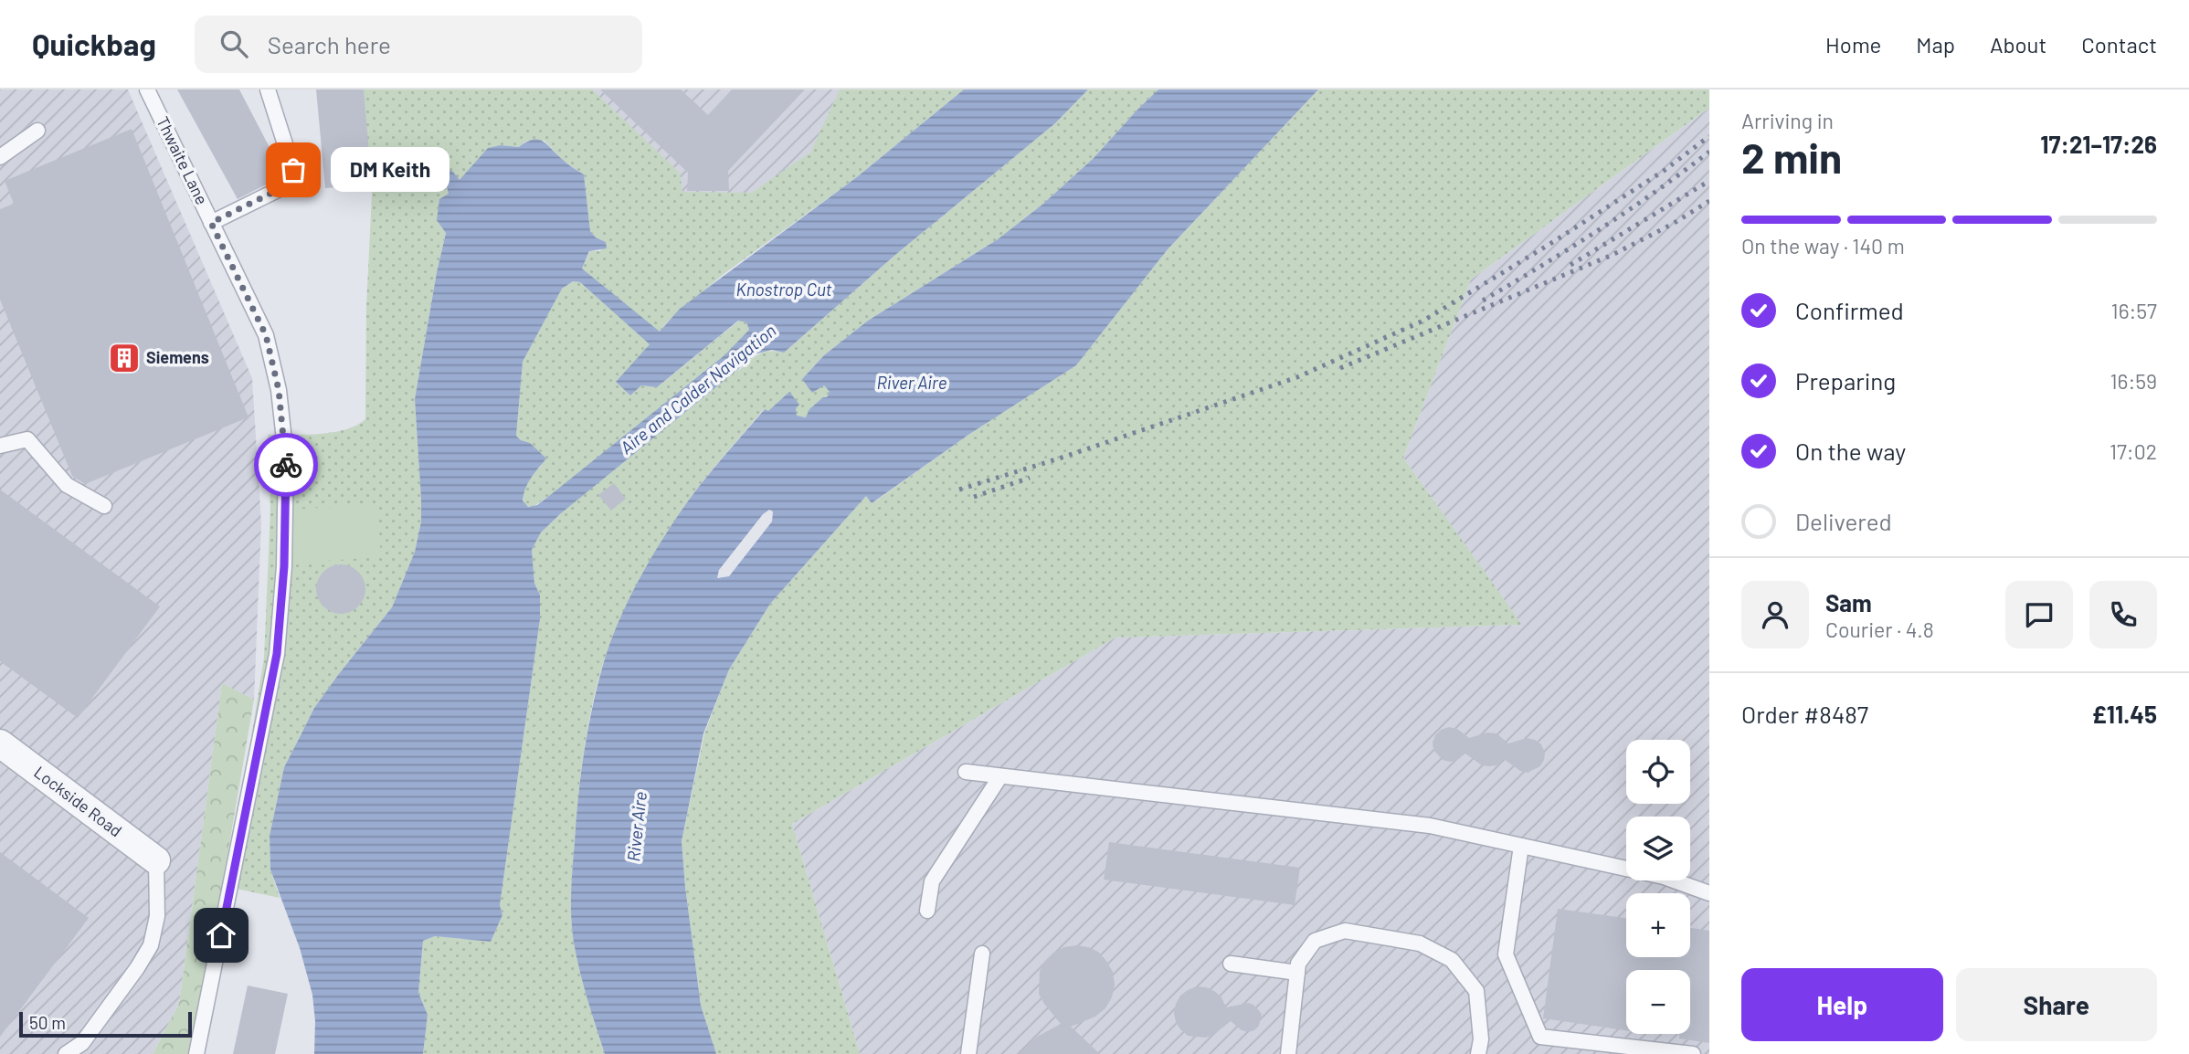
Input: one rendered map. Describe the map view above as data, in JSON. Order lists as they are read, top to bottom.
{
  "streets": {
    "street": ["Lockside Road"],
    "lane": ["Thwaite Lane"]
  },
  "water": ["Knostrop Cut", "River Aire", "Aire and Calder Navigation"],
  "places": {
    "other": ["DM Keith"],
    "building": ["Siemens"]
  },
  "scale_bar": "50 m",
  "page": {
    "header": "Quickbag",
    "search": "Search here",
    "nav": [
      "Home",
      "Map",
      "About",
      "Contact"
    ],
    "heading": ["2 min", "Arriving in", "17:21–17:26"],
    "panel": [
      "Sam",
      "Courier · 4.8",
      "Order #8487",
      "£11.45"
    ],
    "bubble": "DM Keith",
    "bar": "On the way · 140 m",
    "list": [
      ["Confirmed", "16:57"],
      ["Preparing", "16:59"],
      ["On the way", "17:02"],
      "Delivered"
    ],
    "map_buttons": ["+", "−"],
    "buttons": ["Help", "Share"],
    "scale": "50 m"
  }
}
